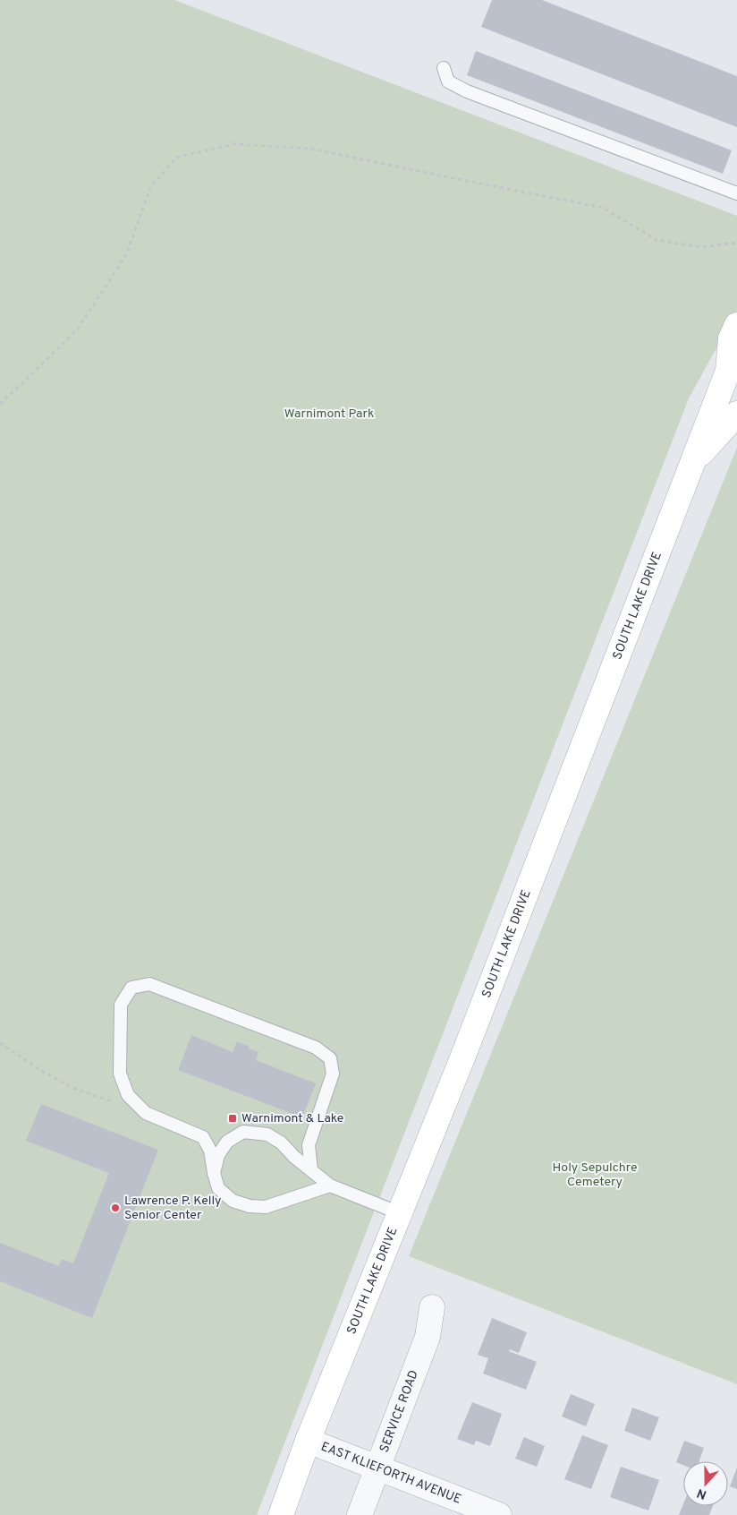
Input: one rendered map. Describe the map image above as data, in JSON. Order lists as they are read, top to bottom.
{
  "streets": {
    "main road": ["SOUTH LAKE DRIVE"],
    "street": ["SERVICE ROAD", "EAST KLIEFORTH AVENUE"]
  },
  "crossings": [
    ["SOUTH LAKE DRIVE", "EAST KLIEFORTH AVENUE"],
    ["SERVICE ROAD", "EAST KLIEFORTH AVENUE"]
  ],
  "parks": ["Warnimont Park", "Holy Sepulchre Cemetery"],
  "places": {
    "transit": ["Warnimont & Lake"],
    "other": ["Lawrence P. Kelly Senior Center"]
  },
  "north": "bottom"
}
